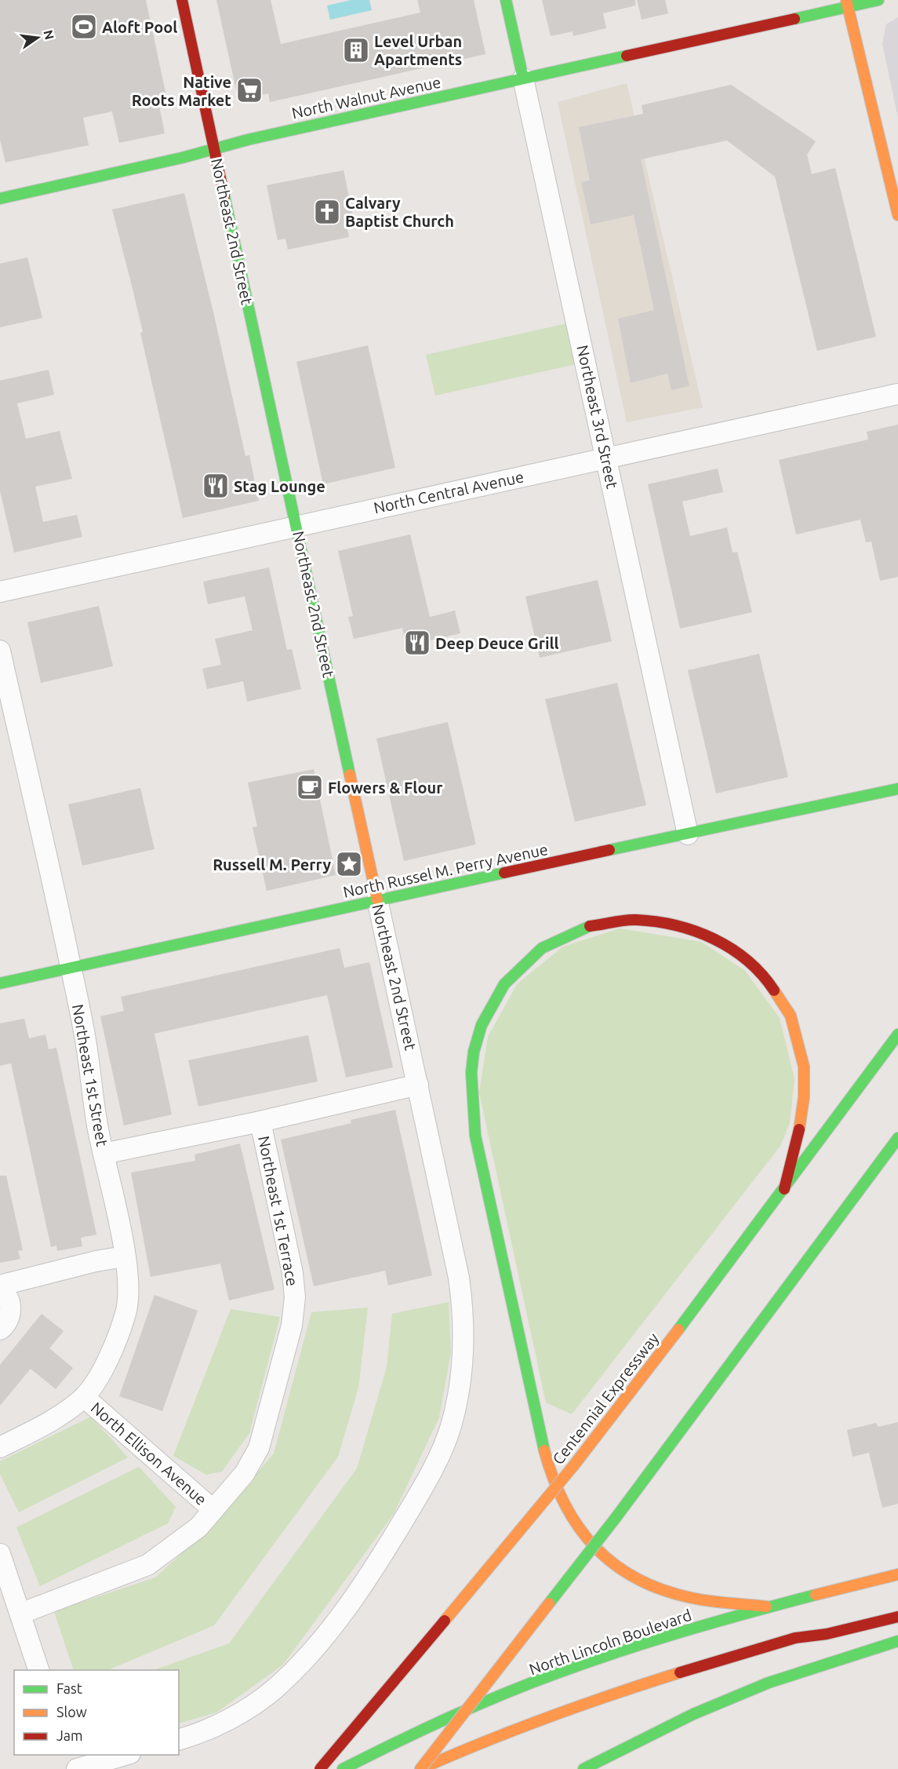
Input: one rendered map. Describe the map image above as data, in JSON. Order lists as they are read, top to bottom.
{
  "streets": {
    "main road": [
      "North Walnut Avenue",
      "Northeast 2nd Street",
      "Northeast 3rd Street",
      "North Russel M. Perry Avenue",
      "Centennial Expressway",
      "North Lincoln Boulevard"
    ],
    "street": [
      "North Central Avenue",
      "Northeast 1st Street",
      "Northeast 1st Terrace",
      "North Ellison Avenue"
    ]
  },
  "crossings": [
    ["North Walnut Avenue", "Northeast 2nd Street"],
    ["North Walnut Avenue", "Northeast 3rd Street"],
    ["Northeast 2nd Street", "North Central Avenue"],
    ["Northeast 2nd Street", "North Russel M. Perry Avenue"],
    ["Northeast 3rd Street", "North Central Avenue"],
    ["Northeast 3rd Street", "North Russel M. Perry Avenue"],
    ["North Russel M. Perry Avenue", "Northeast 1st Street"],
    ["Northeast 1st Street", "North Ellison Avenue"],
    ["Northeast 1st Terrace", "North Ellison Avenue"]
  ],
  "places": {
    "sports": ["Aloft Pool"],
    "building": ["Level Urban Apartments"],
    "supermarket": ["Native Roots Market"],
    "church": ["Calvary Baptist Church"],
    "restaurant": ["Stag Lounge", "Deep Deuce Grill"],
    "cafe": ["Flowers & Flour"],
    "place": ["Russell M. Perry"]
  },
  "legend": ["Fast", "Slow", "Jam"],
  "north": "right"
}
